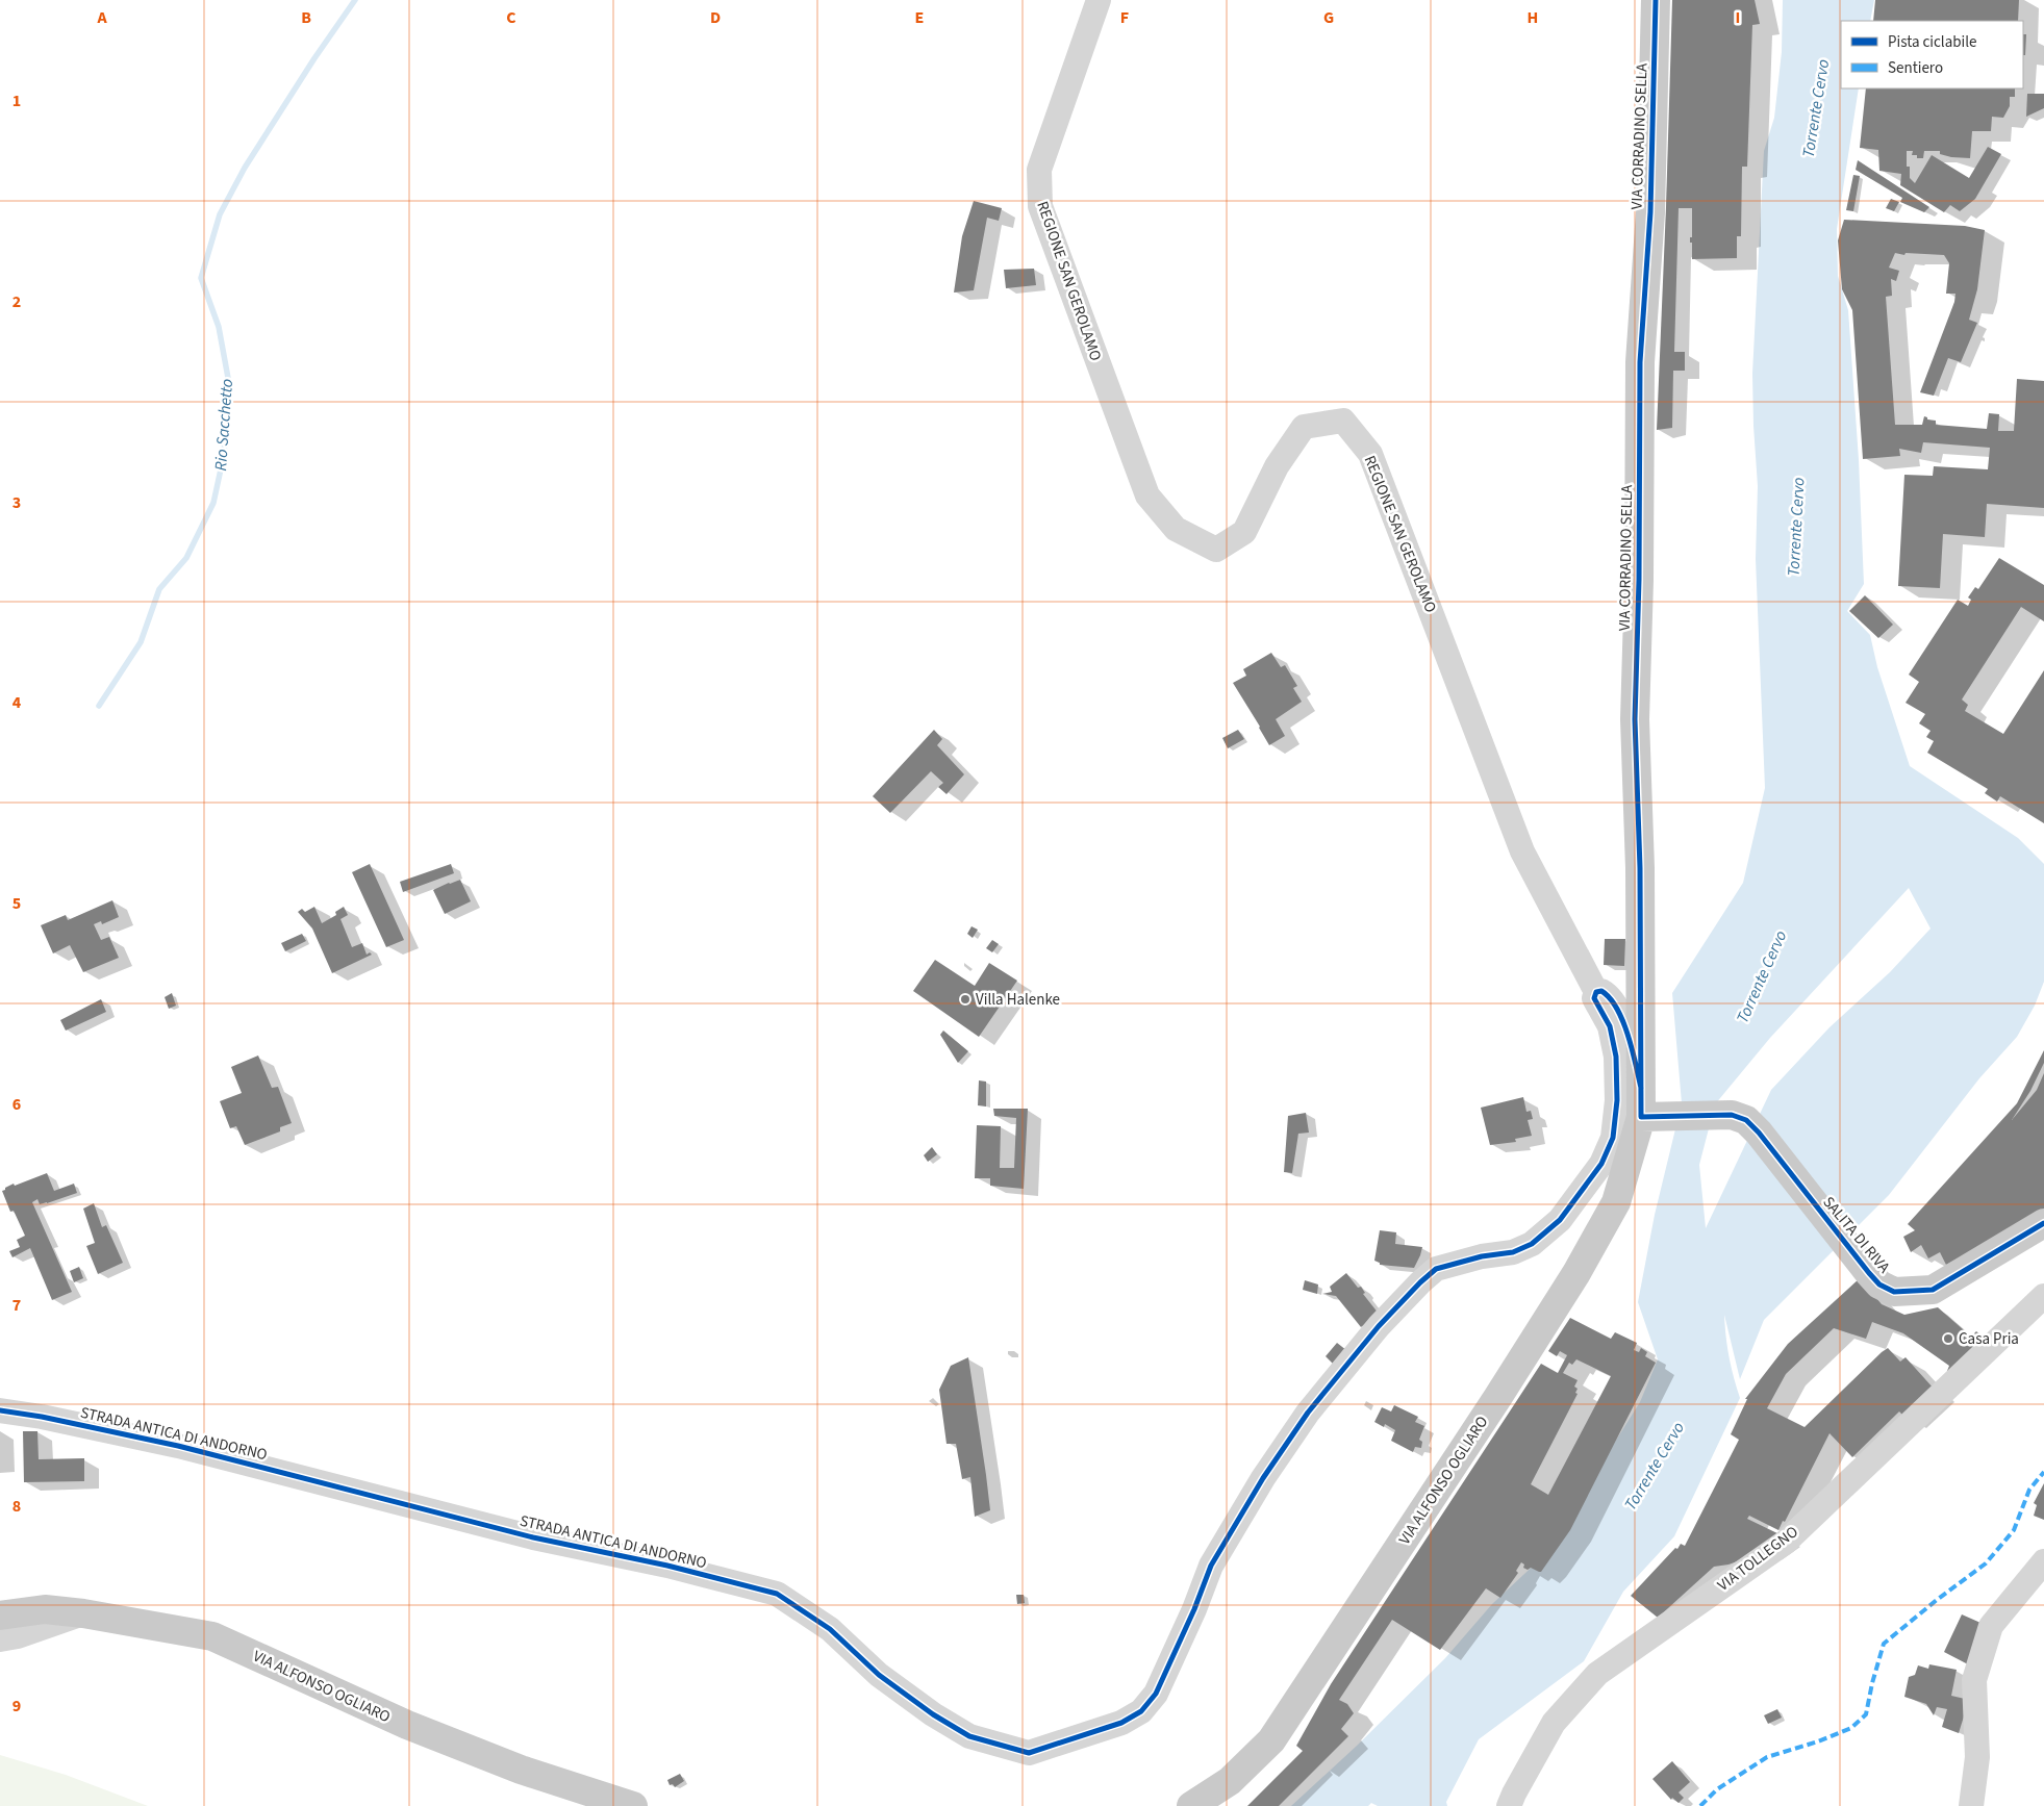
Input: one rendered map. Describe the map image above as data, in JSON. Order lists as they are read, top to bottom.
{
  "streets": {
    "main road": ["VIA CORRADINO SELLA", "SALITA DI RIVA", "VIA ALFONSO OGLIARO"],
    "street": ["REGIONE SAN GEROLAMO", "STRADA ANTICA DI ANDORNO", "VIA TOLLEGNO"]
  },
  "crossings": [
    ["VIA CORRADINO SELLA", "SALITA DI RIVA"],
    ["VIA CORRADINO SELLA", "VIA ALFONSO OGLIARO"],
    ["REGIONE SAN GEROLAMO", "STRADA ANTICA DI ANDORNO"],
    ["SALITA DI RIVA", "VIA ALFONSO OGLIARO"]
  ],
  "water": ["Torrente Cervo", "Rio Sacchetto"],
  "places": ["Villa Halenke", "Casa Pria"],
  "legend": ["Pista ciclabile", "Sentiero"],
  "grid": {
    "columns": [
      "A",
      "B",
      "C",
      "D",
      "E",
      "F",
      "G",
      "H",
      "I"
    ],
    "rows": [
      "1",
      "2",
      "3",
      "4",
      "5",
      "6",
      "7",
      "8",
      "9"
    ]
  }
}
